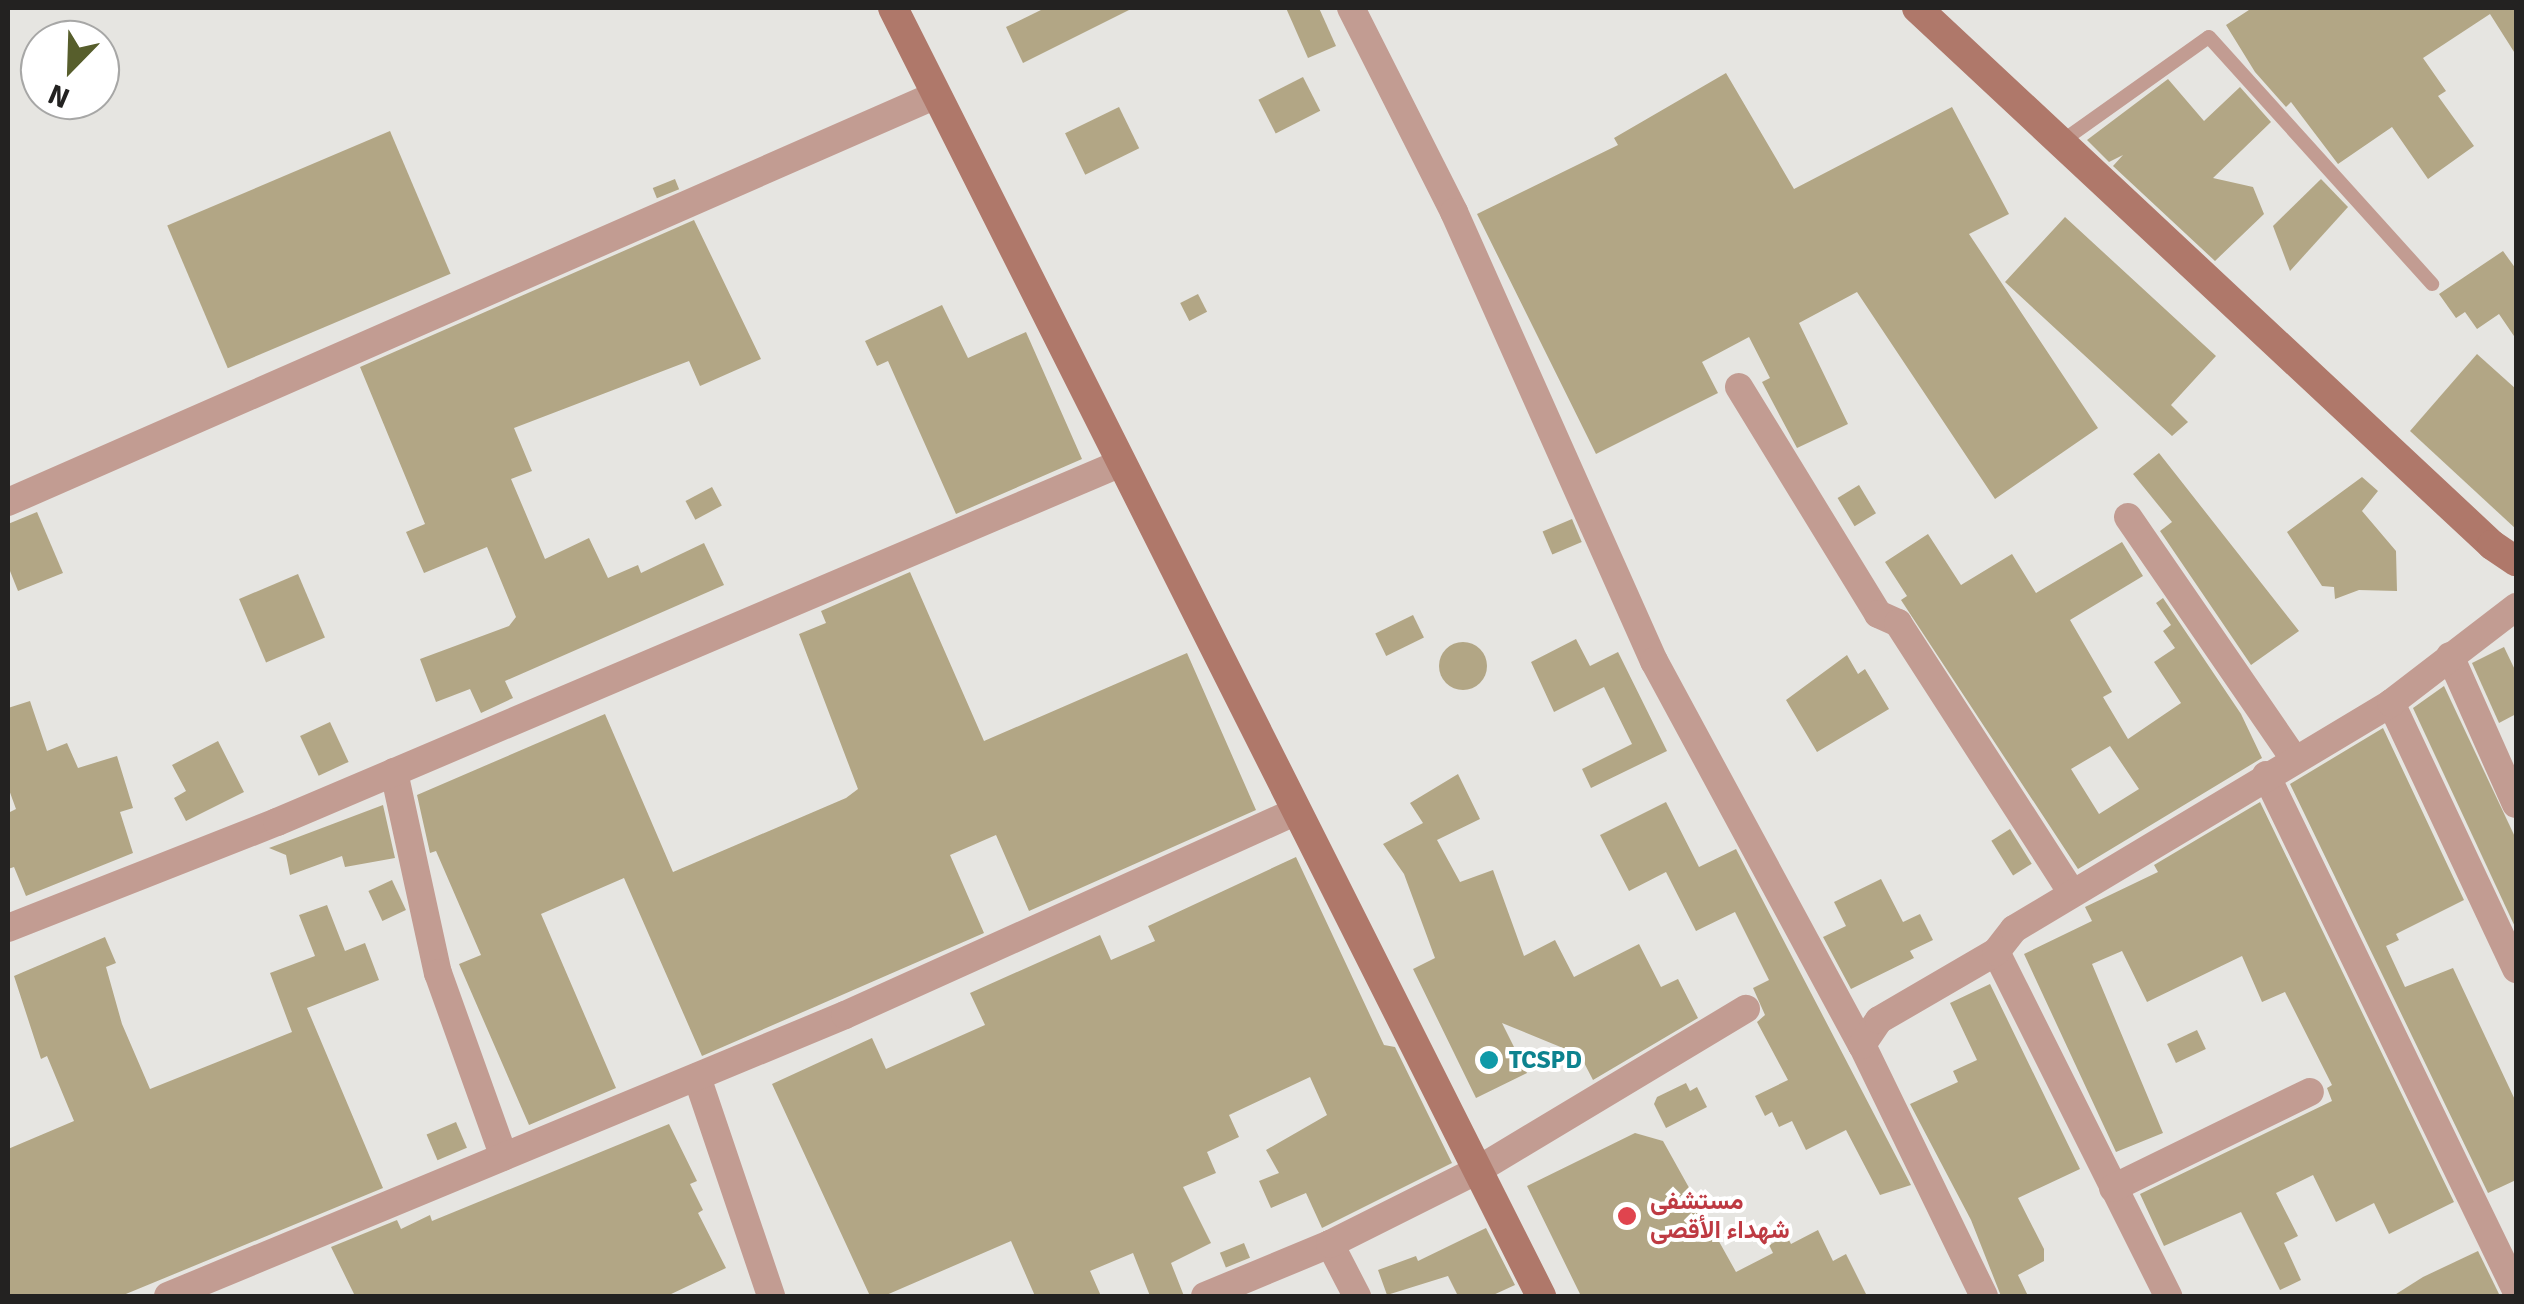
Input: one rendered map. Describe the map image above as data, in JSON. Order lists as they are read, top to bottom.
{
  "places": ["TCSPD", "مستشفى شهداء الأقصى"],
  "north": "bottom left"
}
